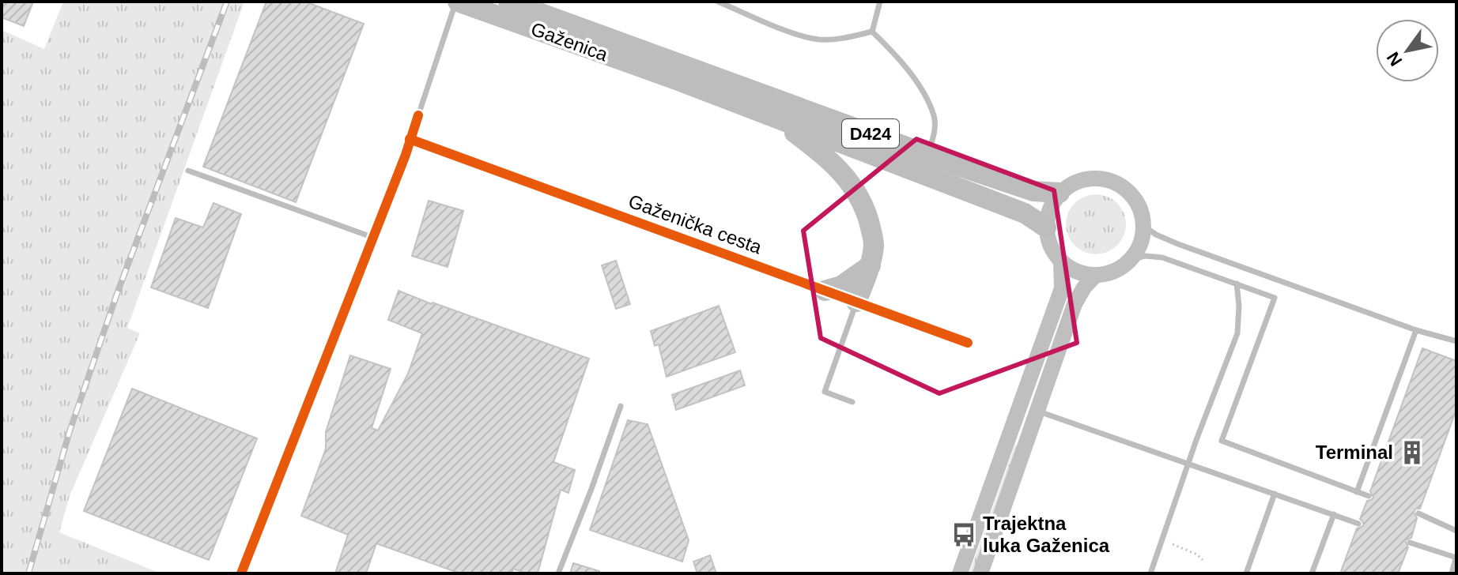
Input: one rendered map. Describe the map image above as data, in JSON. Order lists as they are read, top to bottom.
{
  "streets": {
    "highway": ["Gaženica", "D424"],
    "street": ["Gaženička cesta"]
  },
  "crossings": [
    ["Gaženica", "D424"]
  ],
  "places": {
    "building": ["Terminal"],
    "bus stop": ["Trajektna luka Gaženica"]
  },
  "north": "bottom left"
}
